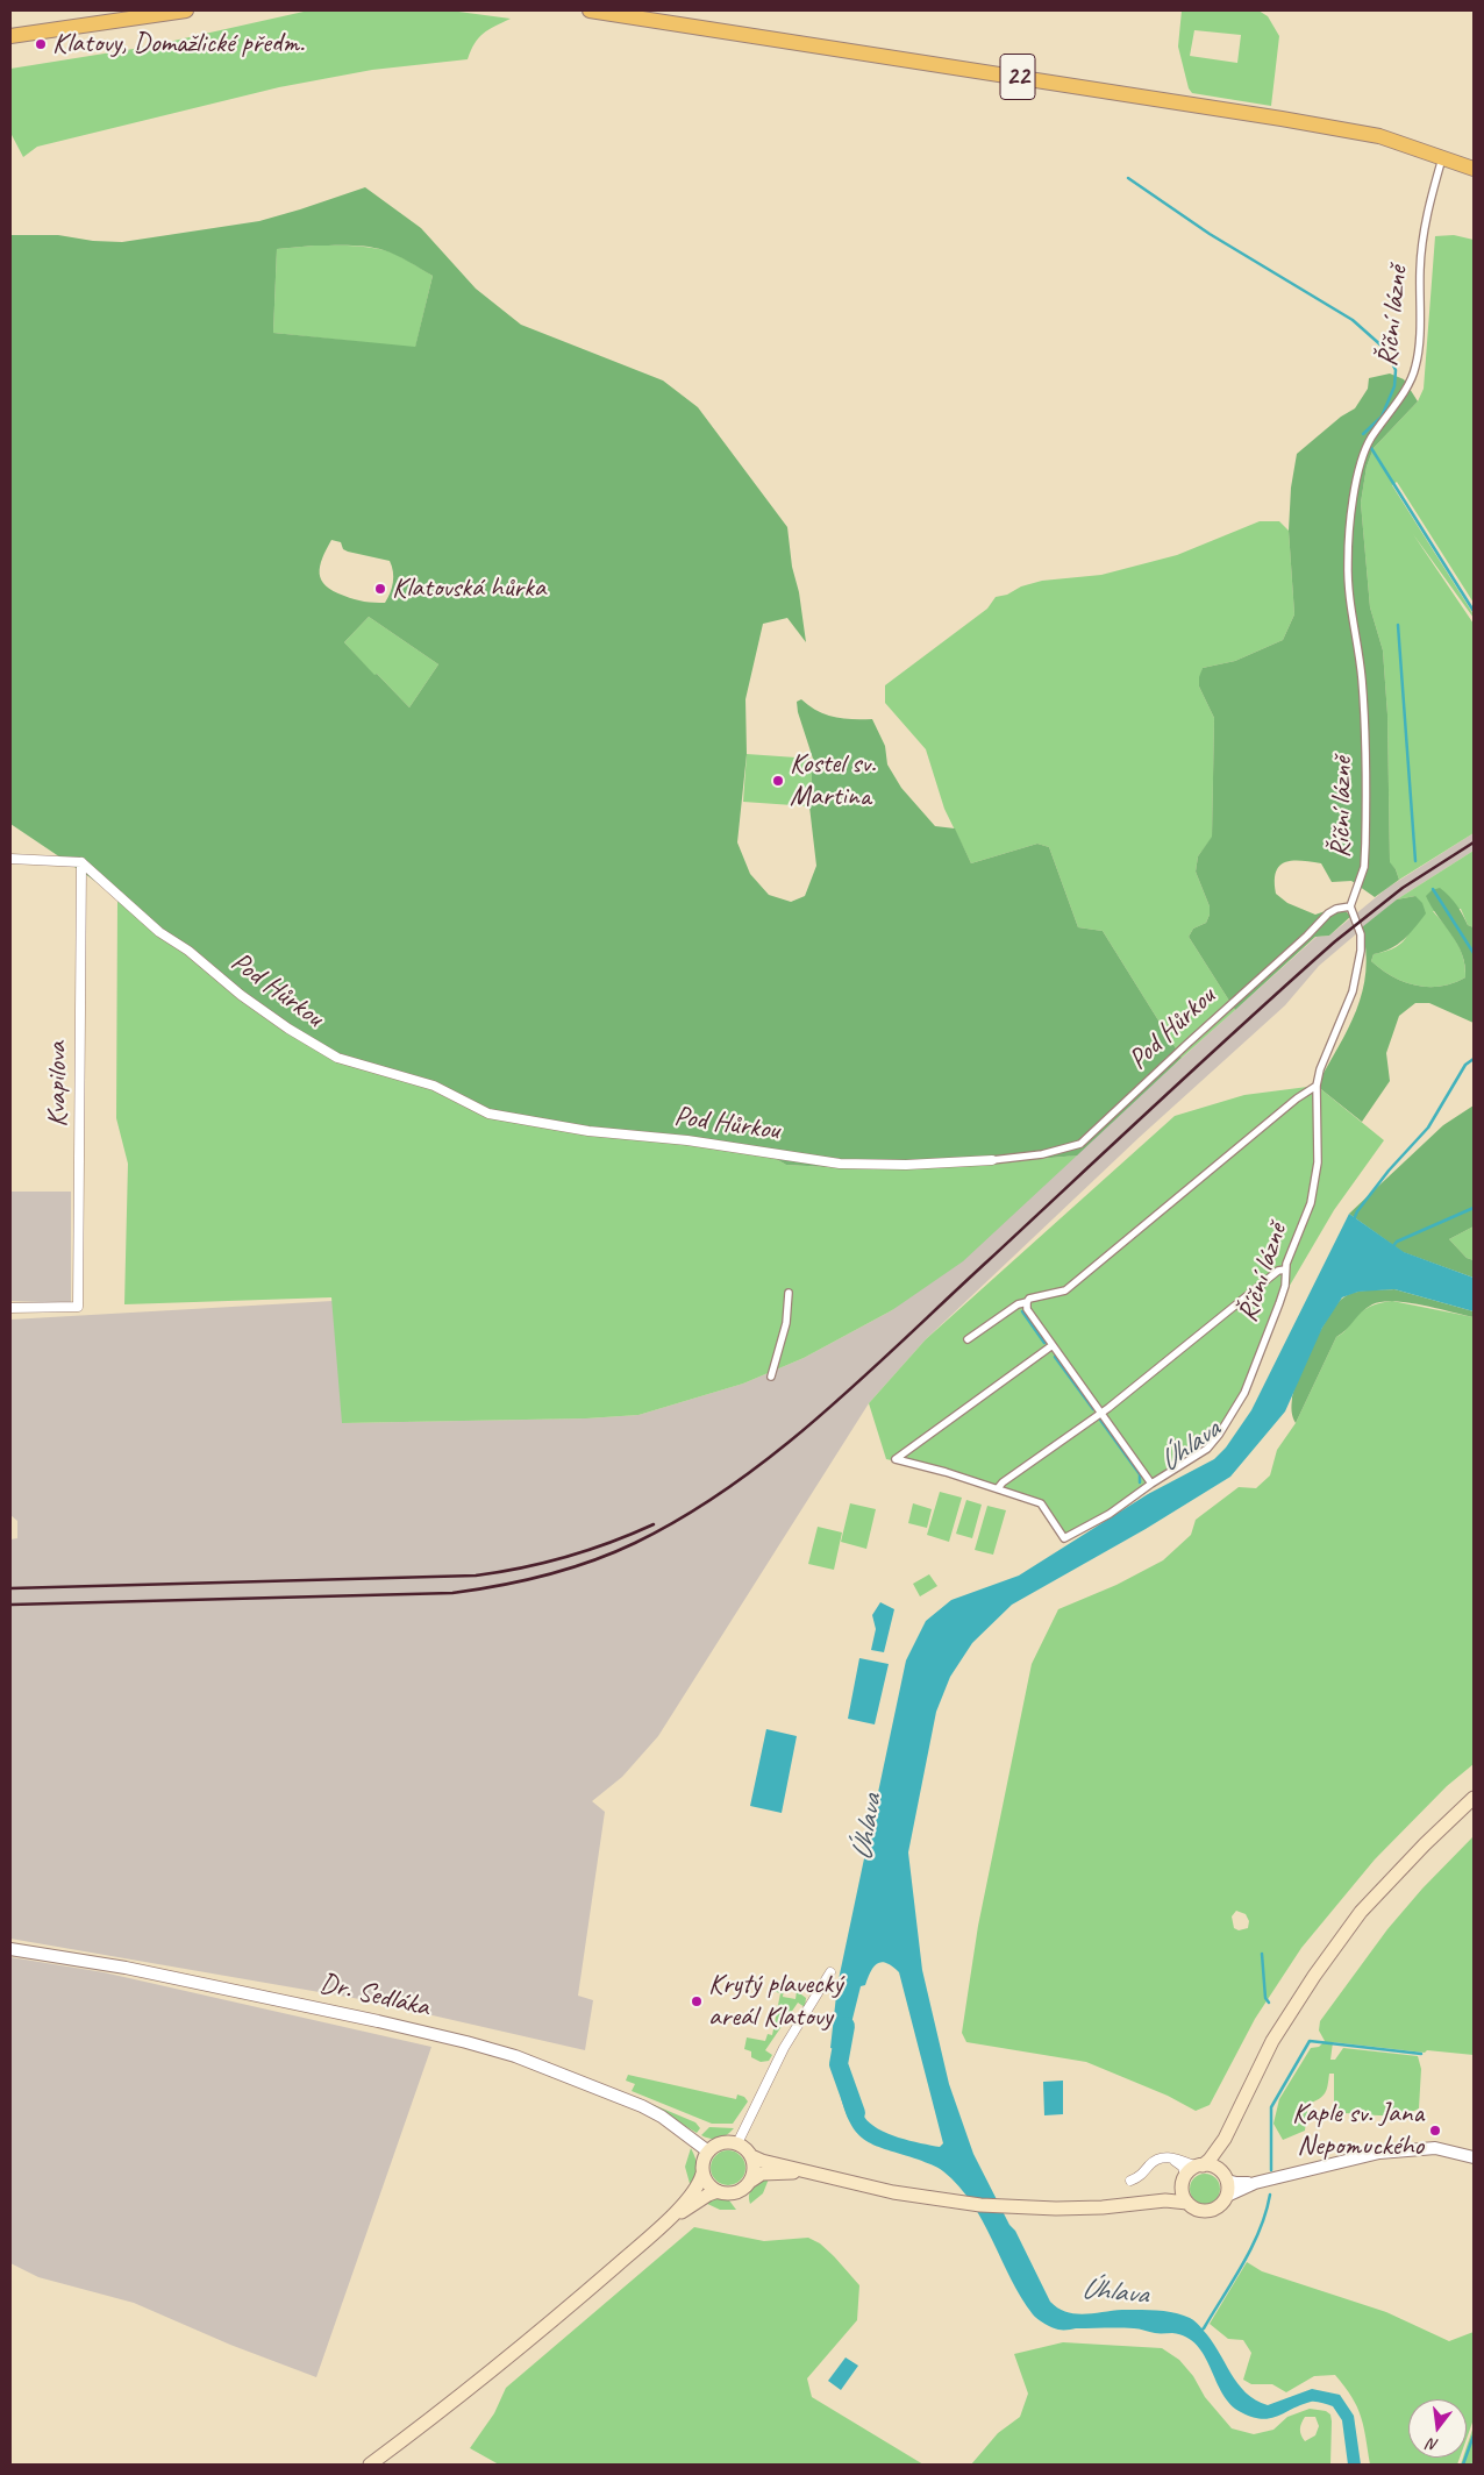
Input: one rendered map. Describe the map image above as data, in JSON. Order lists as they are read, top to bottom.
{
  "streets": {
    "main road": ["22"],
    "street": [
      "Říční lázně",
      "Pod Hůrkou",
      "Kvapilova",
      "Dr. Sedláka"
    ]
  },
  "crossings": [
    ["22", "Říční lázně"],
    ["Říční lázně", "Pod Hůrkou"],
    ["Pod Hůrkou", "Kvapilova"]
  ],
  "water": ["Úhlava"],
  "places": [
    "Klatovy, Domažlické předm.",
    "Klatovská hůrka",
    "Kostel sv. Martina",
    "Krytý plavecký areál Klatovy",
    "Kaple sv. Jana Nepomuckého"
  ],
  "north": "bottom"
}
